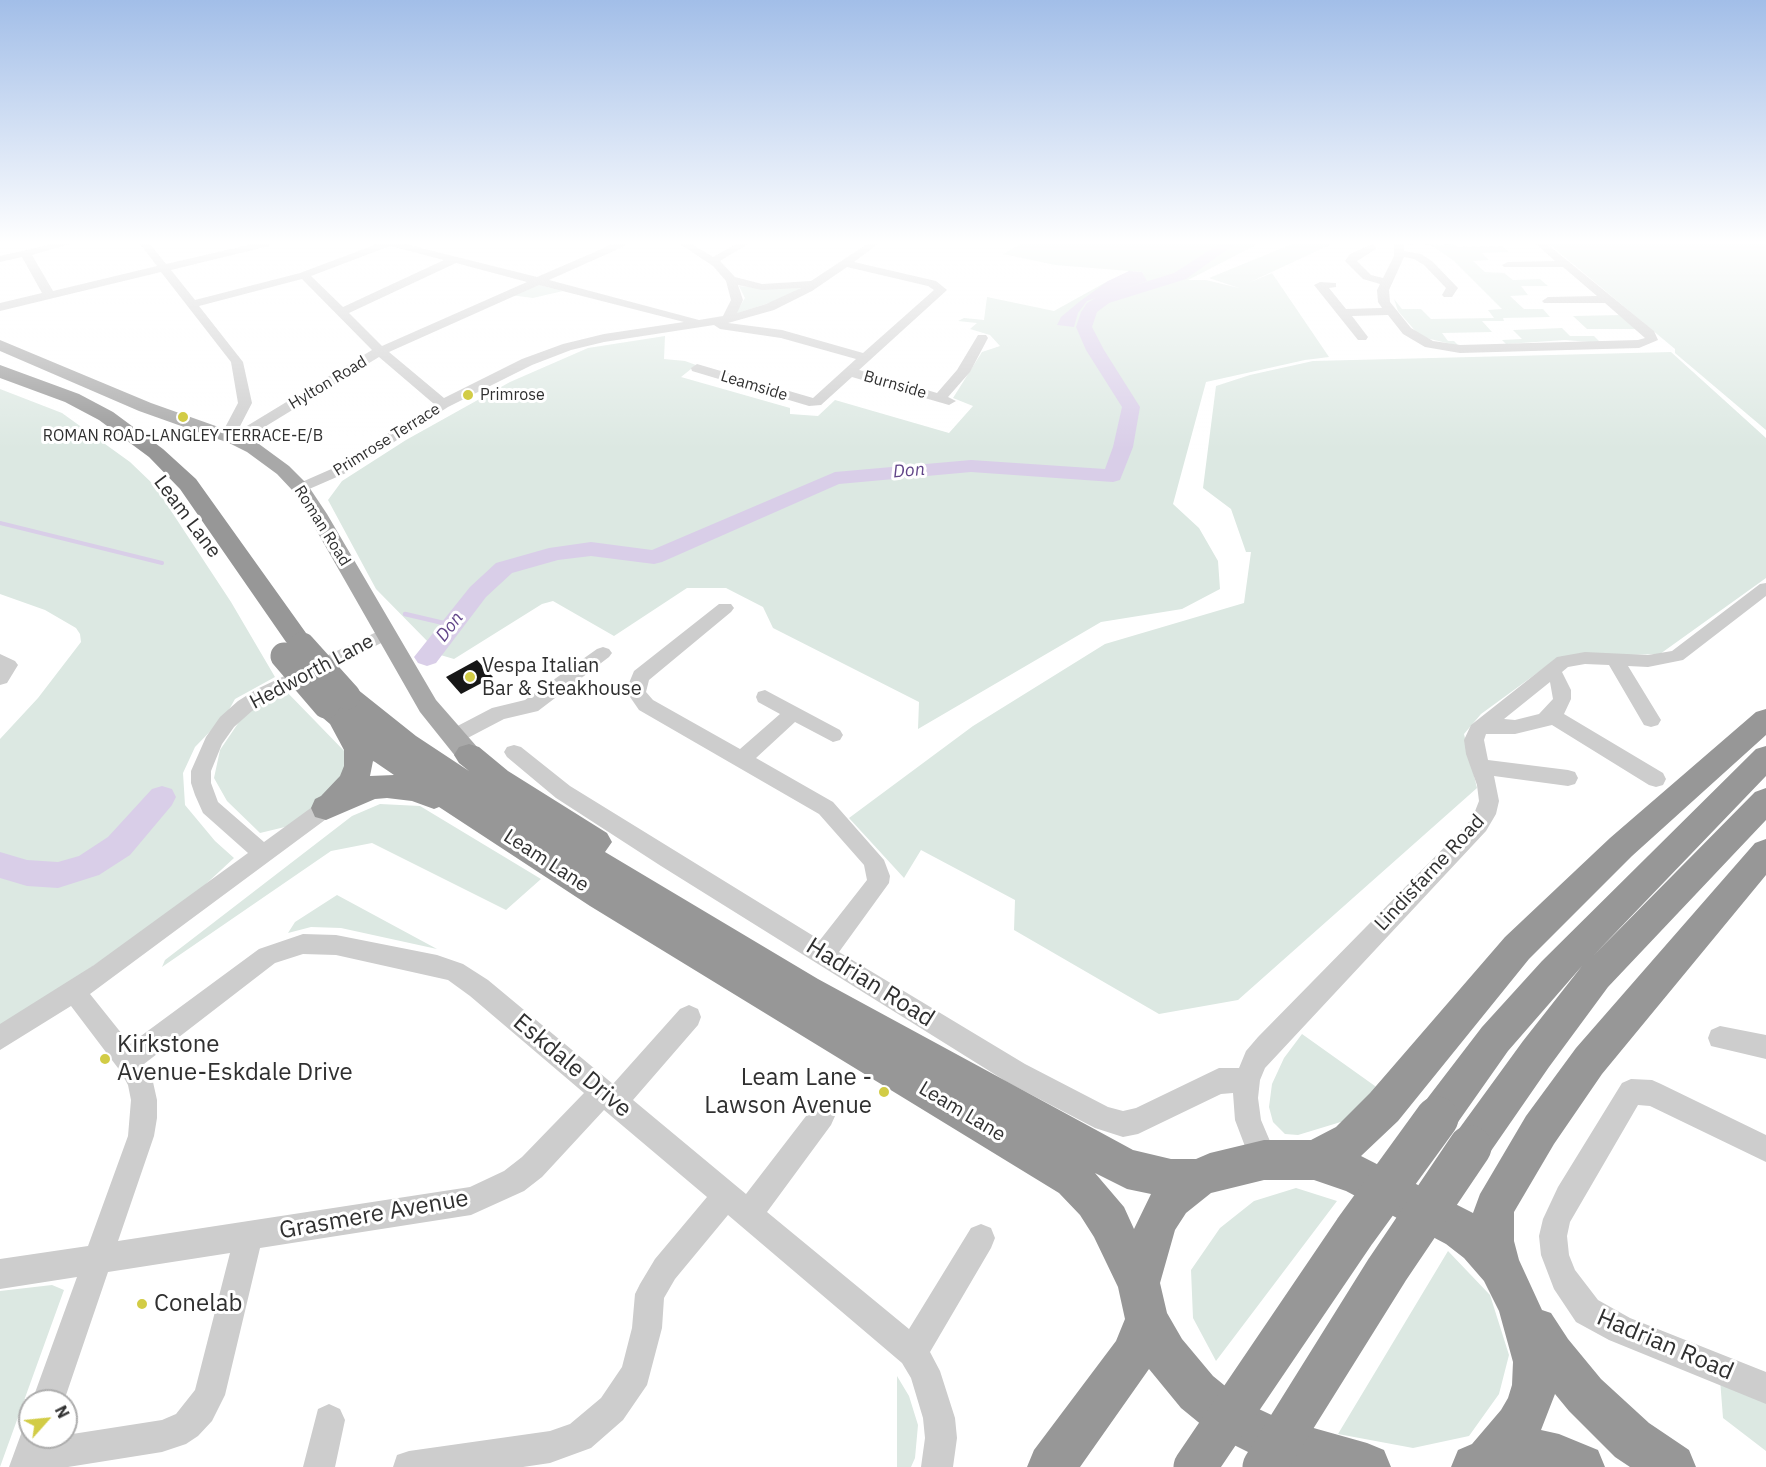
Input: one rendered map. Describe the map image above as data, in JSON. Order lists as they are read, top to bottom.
{
  "streets": {
    "highway": ["Leam Lane"],
    "main road": ["Roman Road"],
    "street": [
      "Hylton Road",
      "Burnside",
      "Leamside",
      "Primrose Terrace",
      "Hedworth Lane",
      "Lindisfarne Road",
      "Hadrian Road",
      "Eskdale Drive",
      "Grasmere Avenue"
    ]
  },
  "crossings": [
    ["Hylton Road", "Roman Road"],
    ["Burnside", "Leamside"],
    ["Primrose Terrace", "Roman Road"],
    ["Roman Road", "Hedworth Lane"],
    ["Lindisfarne Road", "Hadrian Road"],
    ["Eskdale Drive", "Grasmere Avenue"]
  ],
  "water": ["Don"],
  "places": [
    "Primrose",
    "ROMAN ROAD-LANGLEY TERRACE-E/B",
    "Vespa Italian Bar & Steakhouse",
    "Kirkstone Avenue-Eskdale Drive",
    "Leam Lane - Lawson Avenue",
    "Conelab"
  ],
  "north": "top right"
}
